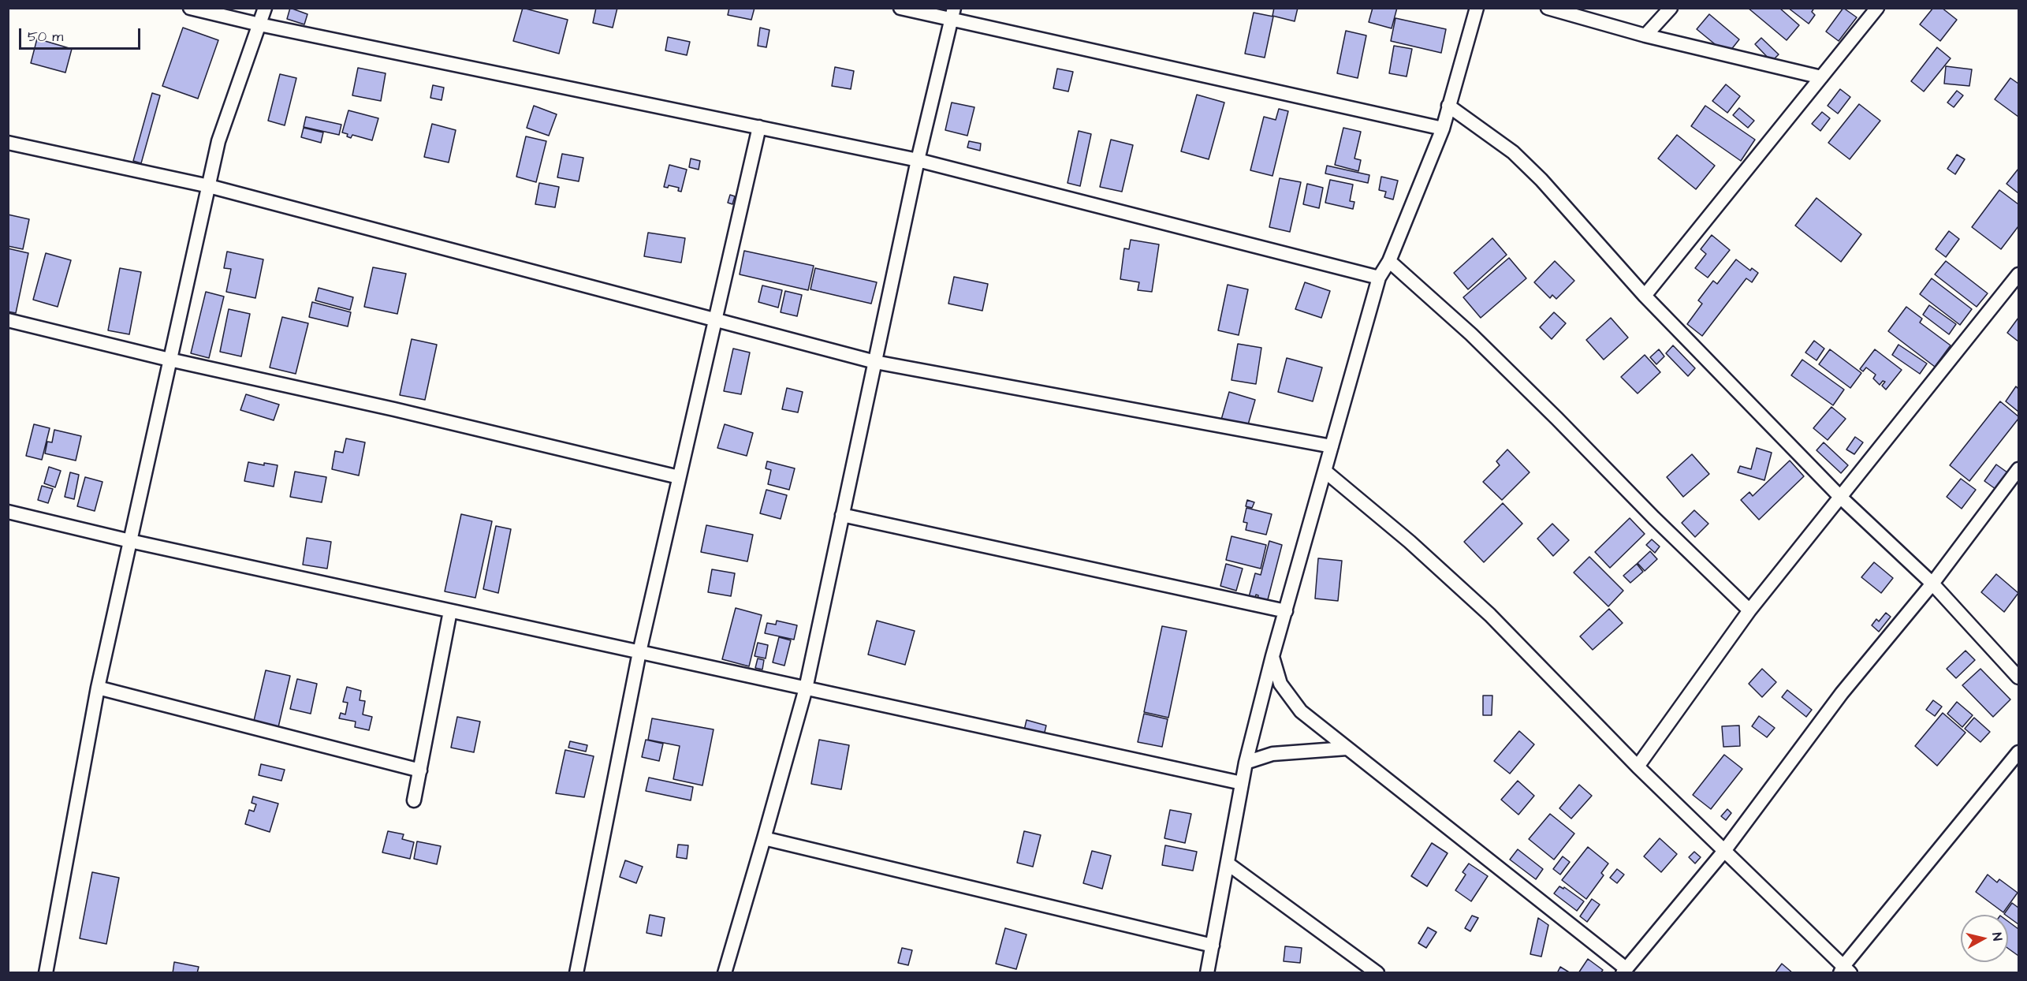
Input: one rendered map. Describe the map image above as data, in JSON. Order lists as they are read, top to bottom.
{
  "scale_bar": "50 m",
  "north": "right"
}
